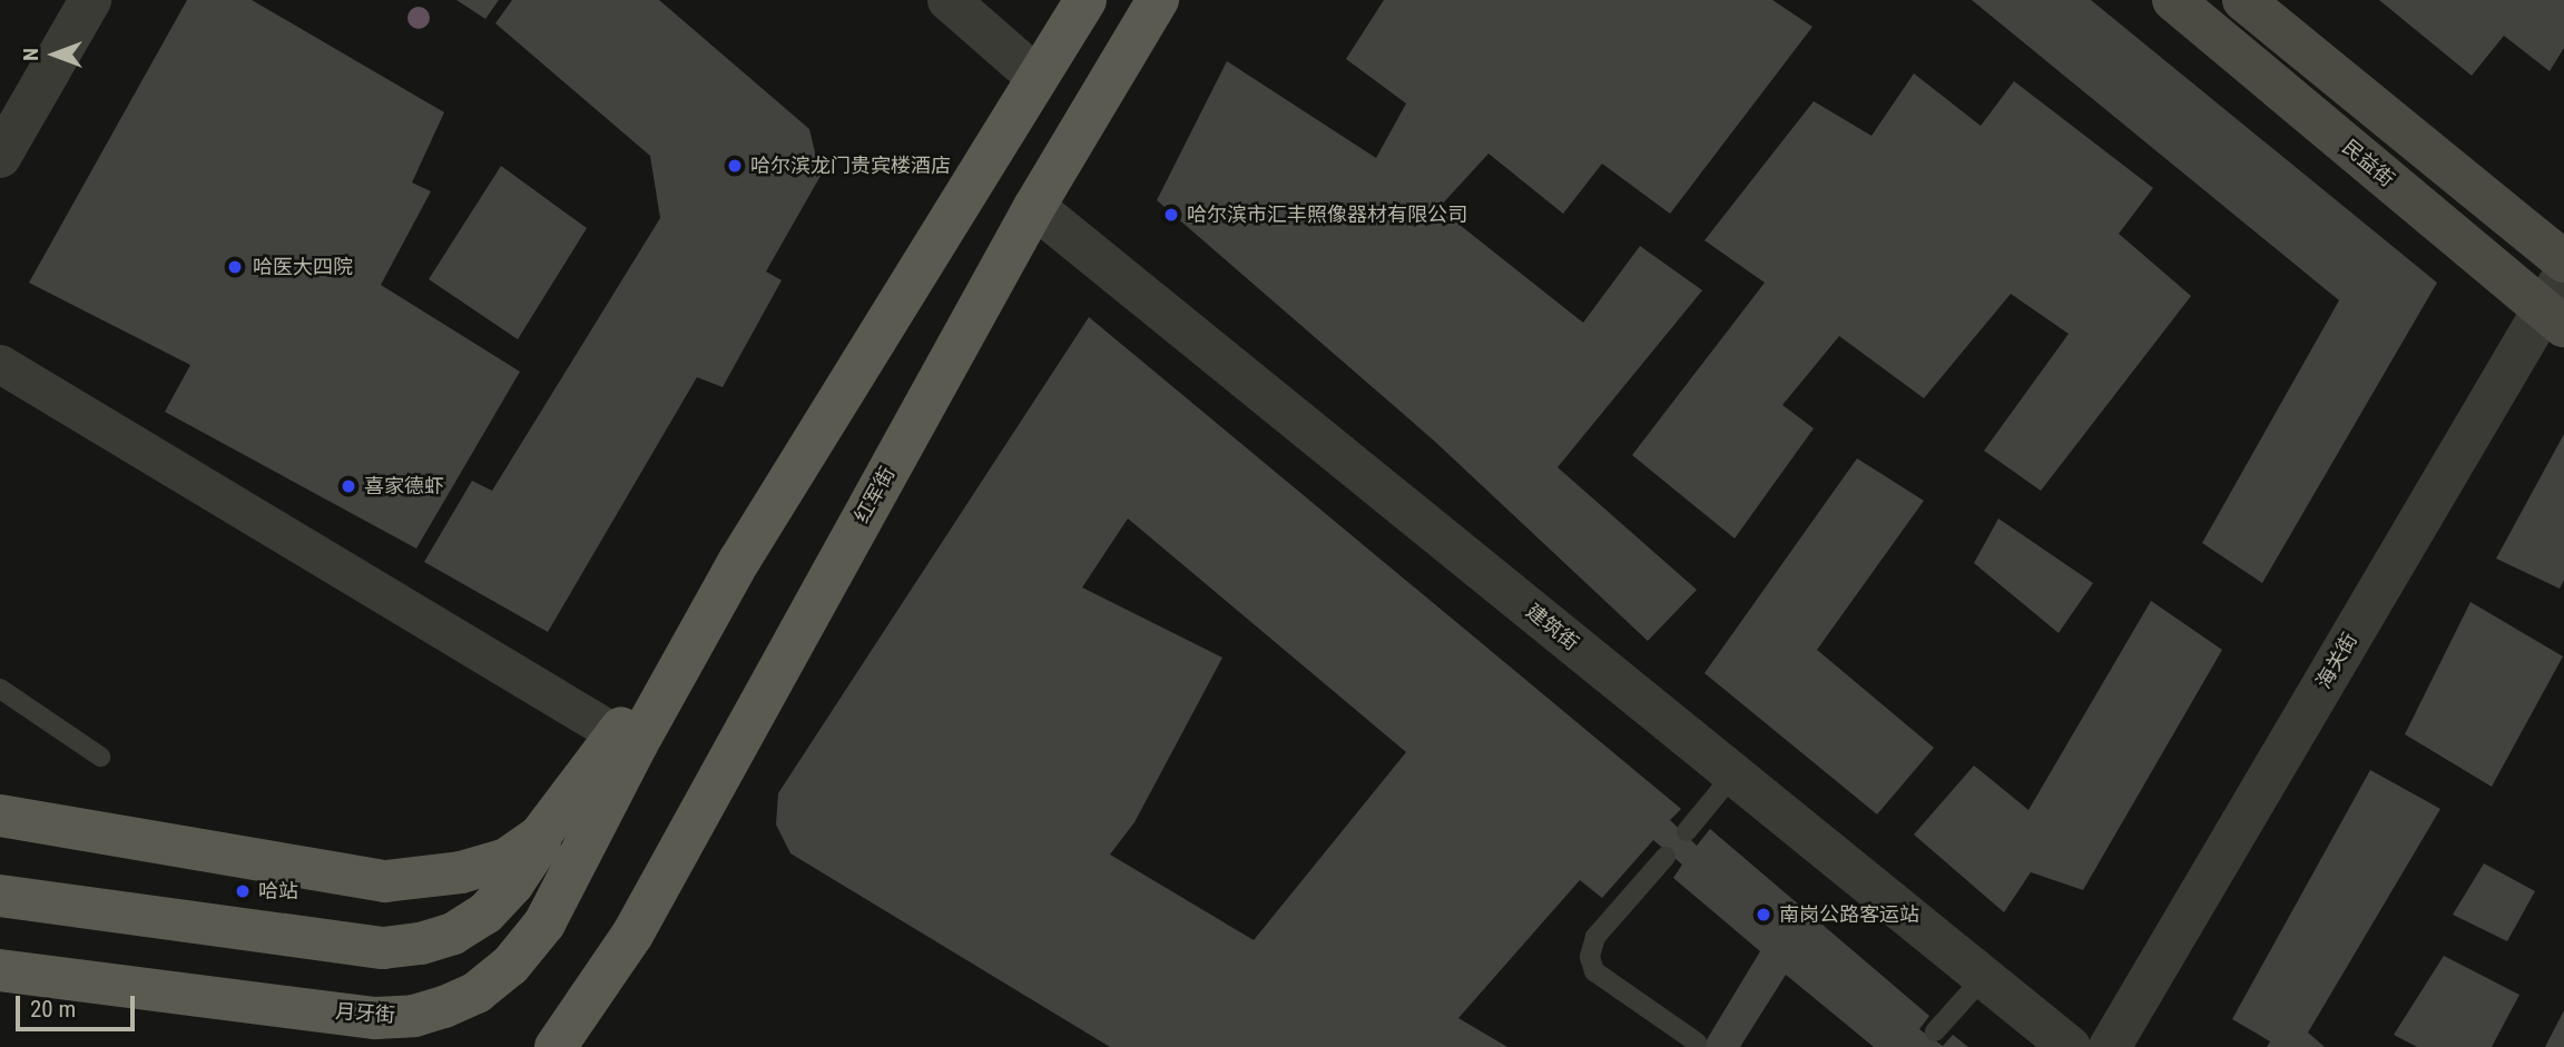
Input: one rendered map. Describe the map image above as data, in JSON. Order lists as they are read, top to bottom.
{
  "streets": {
    "main road": ["民益街", "红军街", "月牙街"],
    "street": ["建筑街", "海关街"]
  },
  "crossings": [
    ["民益街", "海关街"],
    ["红军街", "建筑街"]
  ],
  "places": [
    "哈尔滨龙门贵宾楼酒店",
    "哈尔滨市汇丰照像器材有限公司",
    "哈医大四院",
    "喜家德虾",
    "哈站",
    "南岗公路客运站"
  ],
  "scale_bar": "20 m",
  "north": "left"
}
